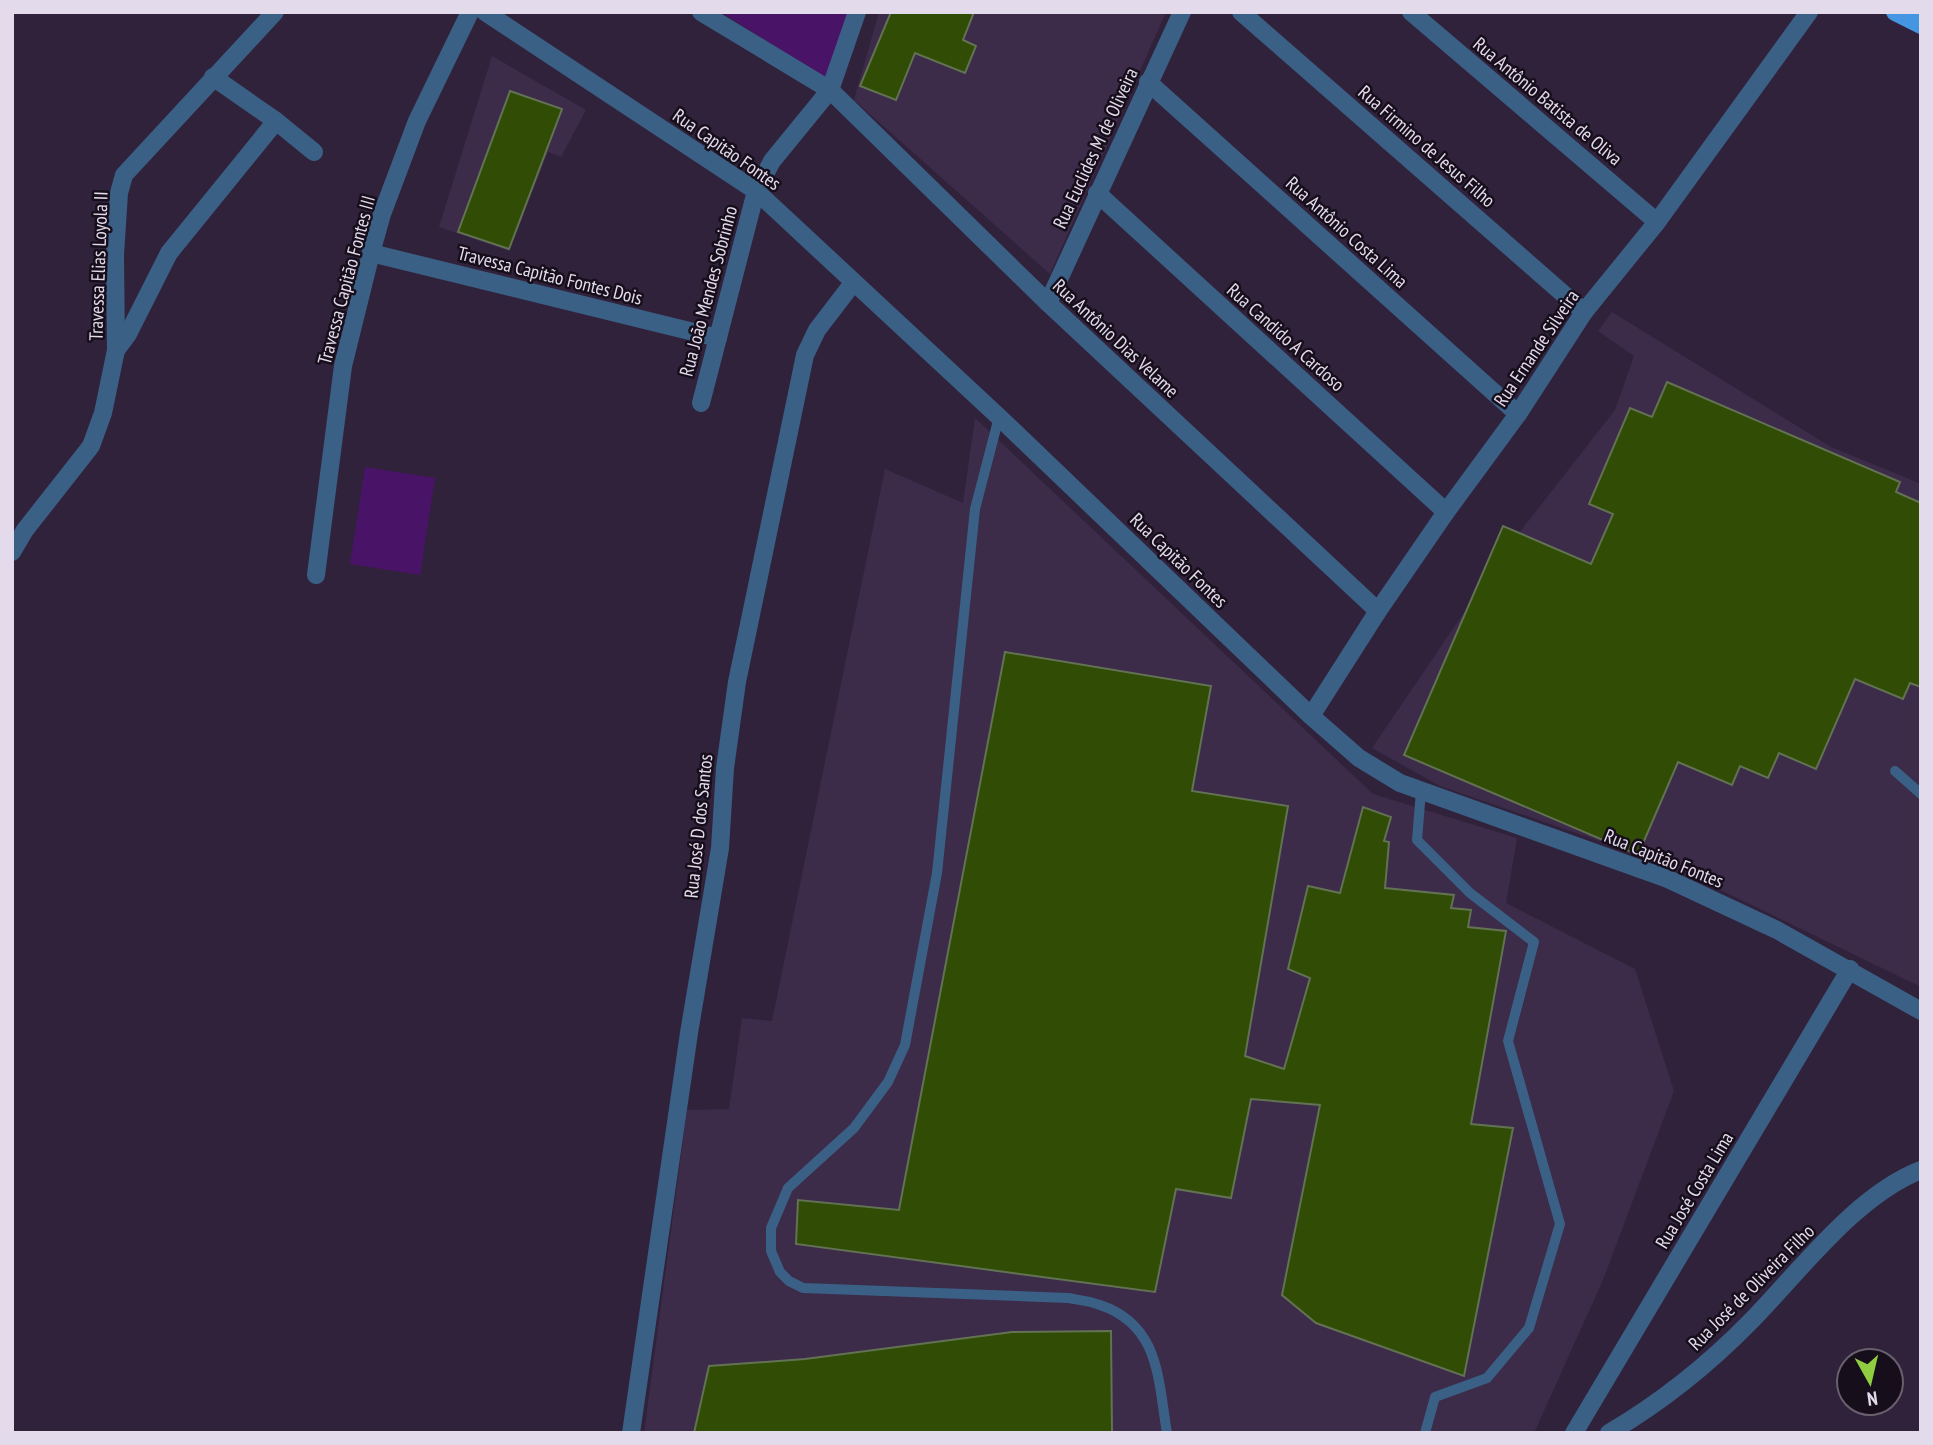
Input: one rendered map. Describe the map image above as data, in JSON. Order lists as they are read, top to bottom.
{
  "streets": {
    "street": [
      "Rua Antônio Batista de Oliva",
      "Rua Firmino de Jesus Filho",
      "Rua Euclides M de Oliveira",
      "Rua Capitão Fontes",
      "Rua Antônio Costa Lima",
      "Travessa Elias Loyola II",
      "Travessa Capitão Fontes Dois",
      "Travessa Capitão Fontes III",
      "Rua João Mendes Sobrinho",
      "Rua Candido A Cardoso",
      "Rua Antônio Dias Velame",
      "Rua Ernande Silveira",
      "Rua José D dos Santos",
      "Rua José Costa Lima",
      "Rua José de Oliveira Filho"
    ]
  },
  "crossings": [
    ["Rua Antônio Batista de Oliva", "Rua Ernande Silveira"],
    ["Rua Firmino de Jesus Filho", "Rua Ernande Silveira"],
    ["Rua Euclides M de Oliveira", "Rua Antônio Costa Lima"],
    ["Rua Euclides M de Oliveira", "Rua Candido A Cardoso"],
    ["Rua Euclides M de Oliveira", "Rua Antônio Dias Velame"],
    ["Rua Capitão Fontes", "Rua João Mendes Sobrinho"],
    ["Rua Capitão Fontes", "Rua Ernande Silveira"],
    ["Rua Capitão Fontes", "Rua José D dos Santos"],
    ["Rua Capitão Fontes", "Rua José Costa Lima"],
    ["Rua Antônio Costa Lima", "Rua Ernande Silveira"],
    ["Travessa Capitão Fontes Dois", "Travessa Capitão Fontes III"],
    ["Travessa Capitão Fontes Dois", "Rua João Mendes Sobrinho"],
    ["Rua João Mendes Sobrinho", "Rua Antônio Dias Velame"],
    ["Rua Candido A Cardoso", "Rua Ernande Silveira"],
    ["Rua Antônio Dias Velame", "Rua Ernande Silveira"]
  ],
  "north": "bottom"
}
